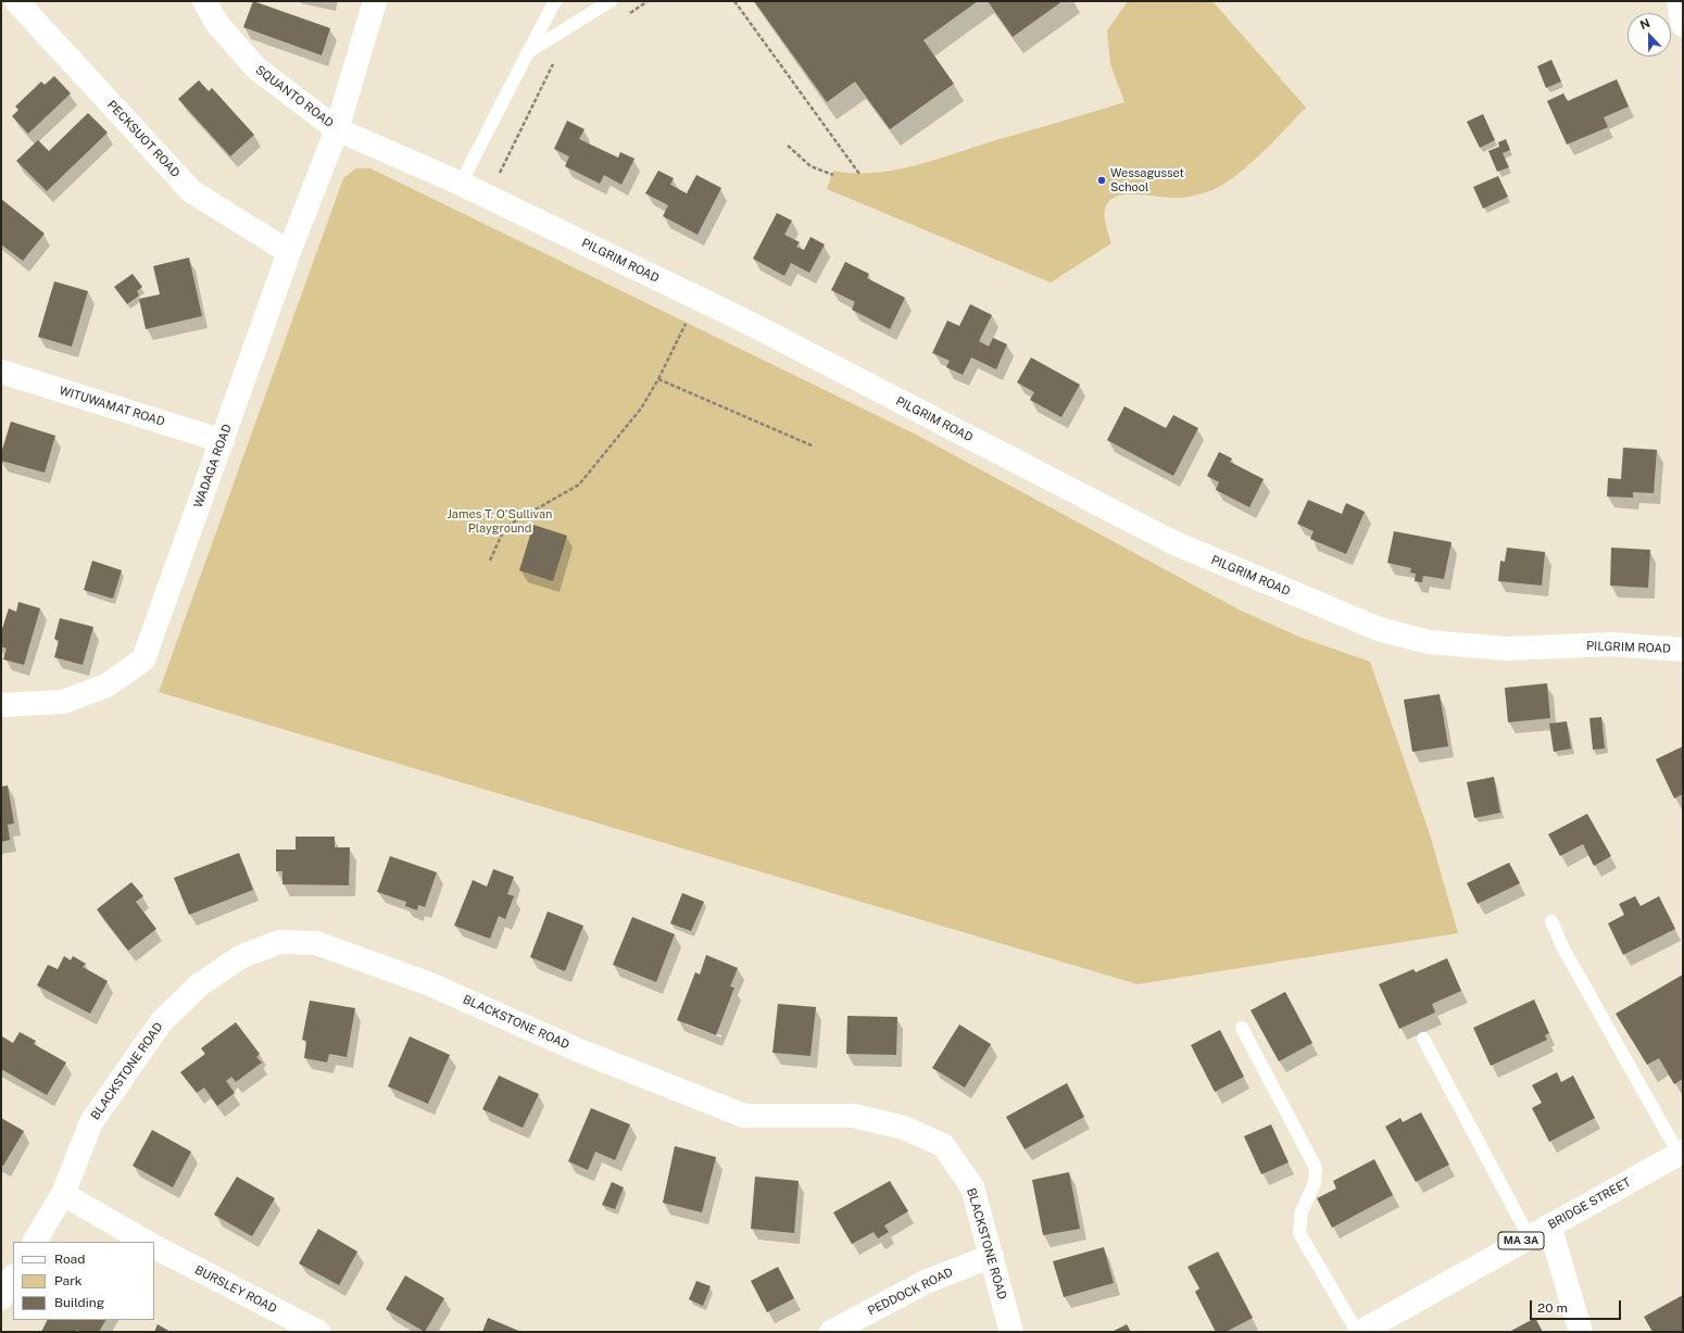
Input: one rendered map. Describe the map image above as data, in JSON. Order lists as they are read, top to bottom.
{
  "streets": {
    "street": [
      "SQUANTO ROAD",
      "PECKSUOT ROAD",
      "PILGRIM ROAD",
      "WITUWAMAT ROAD",
      "WADAGA ROAD",
      "BLACKSTONE ROAD",
      "BRIDGE STREET",
      "MA 3A",
      "BURSLEY ROAD",
      "PEDDOCK ROAD"
    ]
  },
  "crossings": [
    ["SQUANTO ROAD", "PILGRIM ROAD"],
    ["SQUANTO ROAD", "WADAGA ROAD"],
    ["PECKSUOT ROAD", "WADAGA ROAD"],
    ["PILGRIM ROAD", "WADAGA ROAD"],
    ["WITUWAMAT ROAD", "WADAGA ROAD"],
    ["BLACKSTONE ROAD", "PEDDOCK ROAD"]
  ],
  "parks": ["James T. O'Sullivan Playground"],
  "places": ["Wessagusset School"],
  "legend": ["Road", "Park", "Building"],
  "scale_bar": "20 m",
  "north": "top"
}
